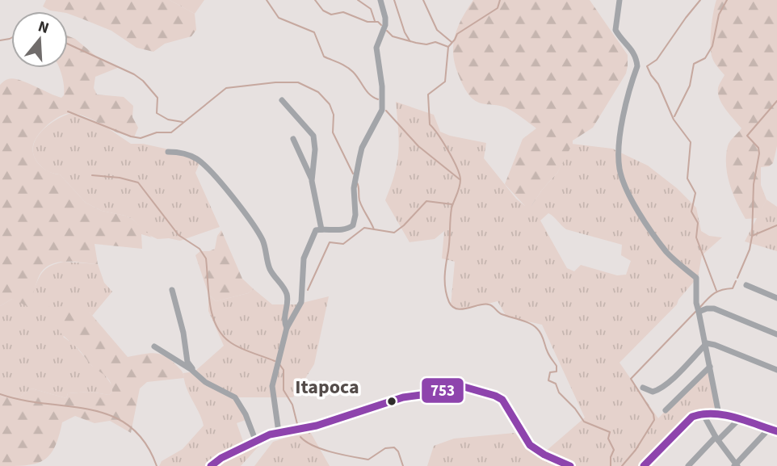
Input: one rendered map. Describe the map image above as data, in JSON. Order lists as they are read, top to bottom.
{
  "districts": ["Itapoca"],
  "lines": ["transit line 753"],
  "north": "top"
}
